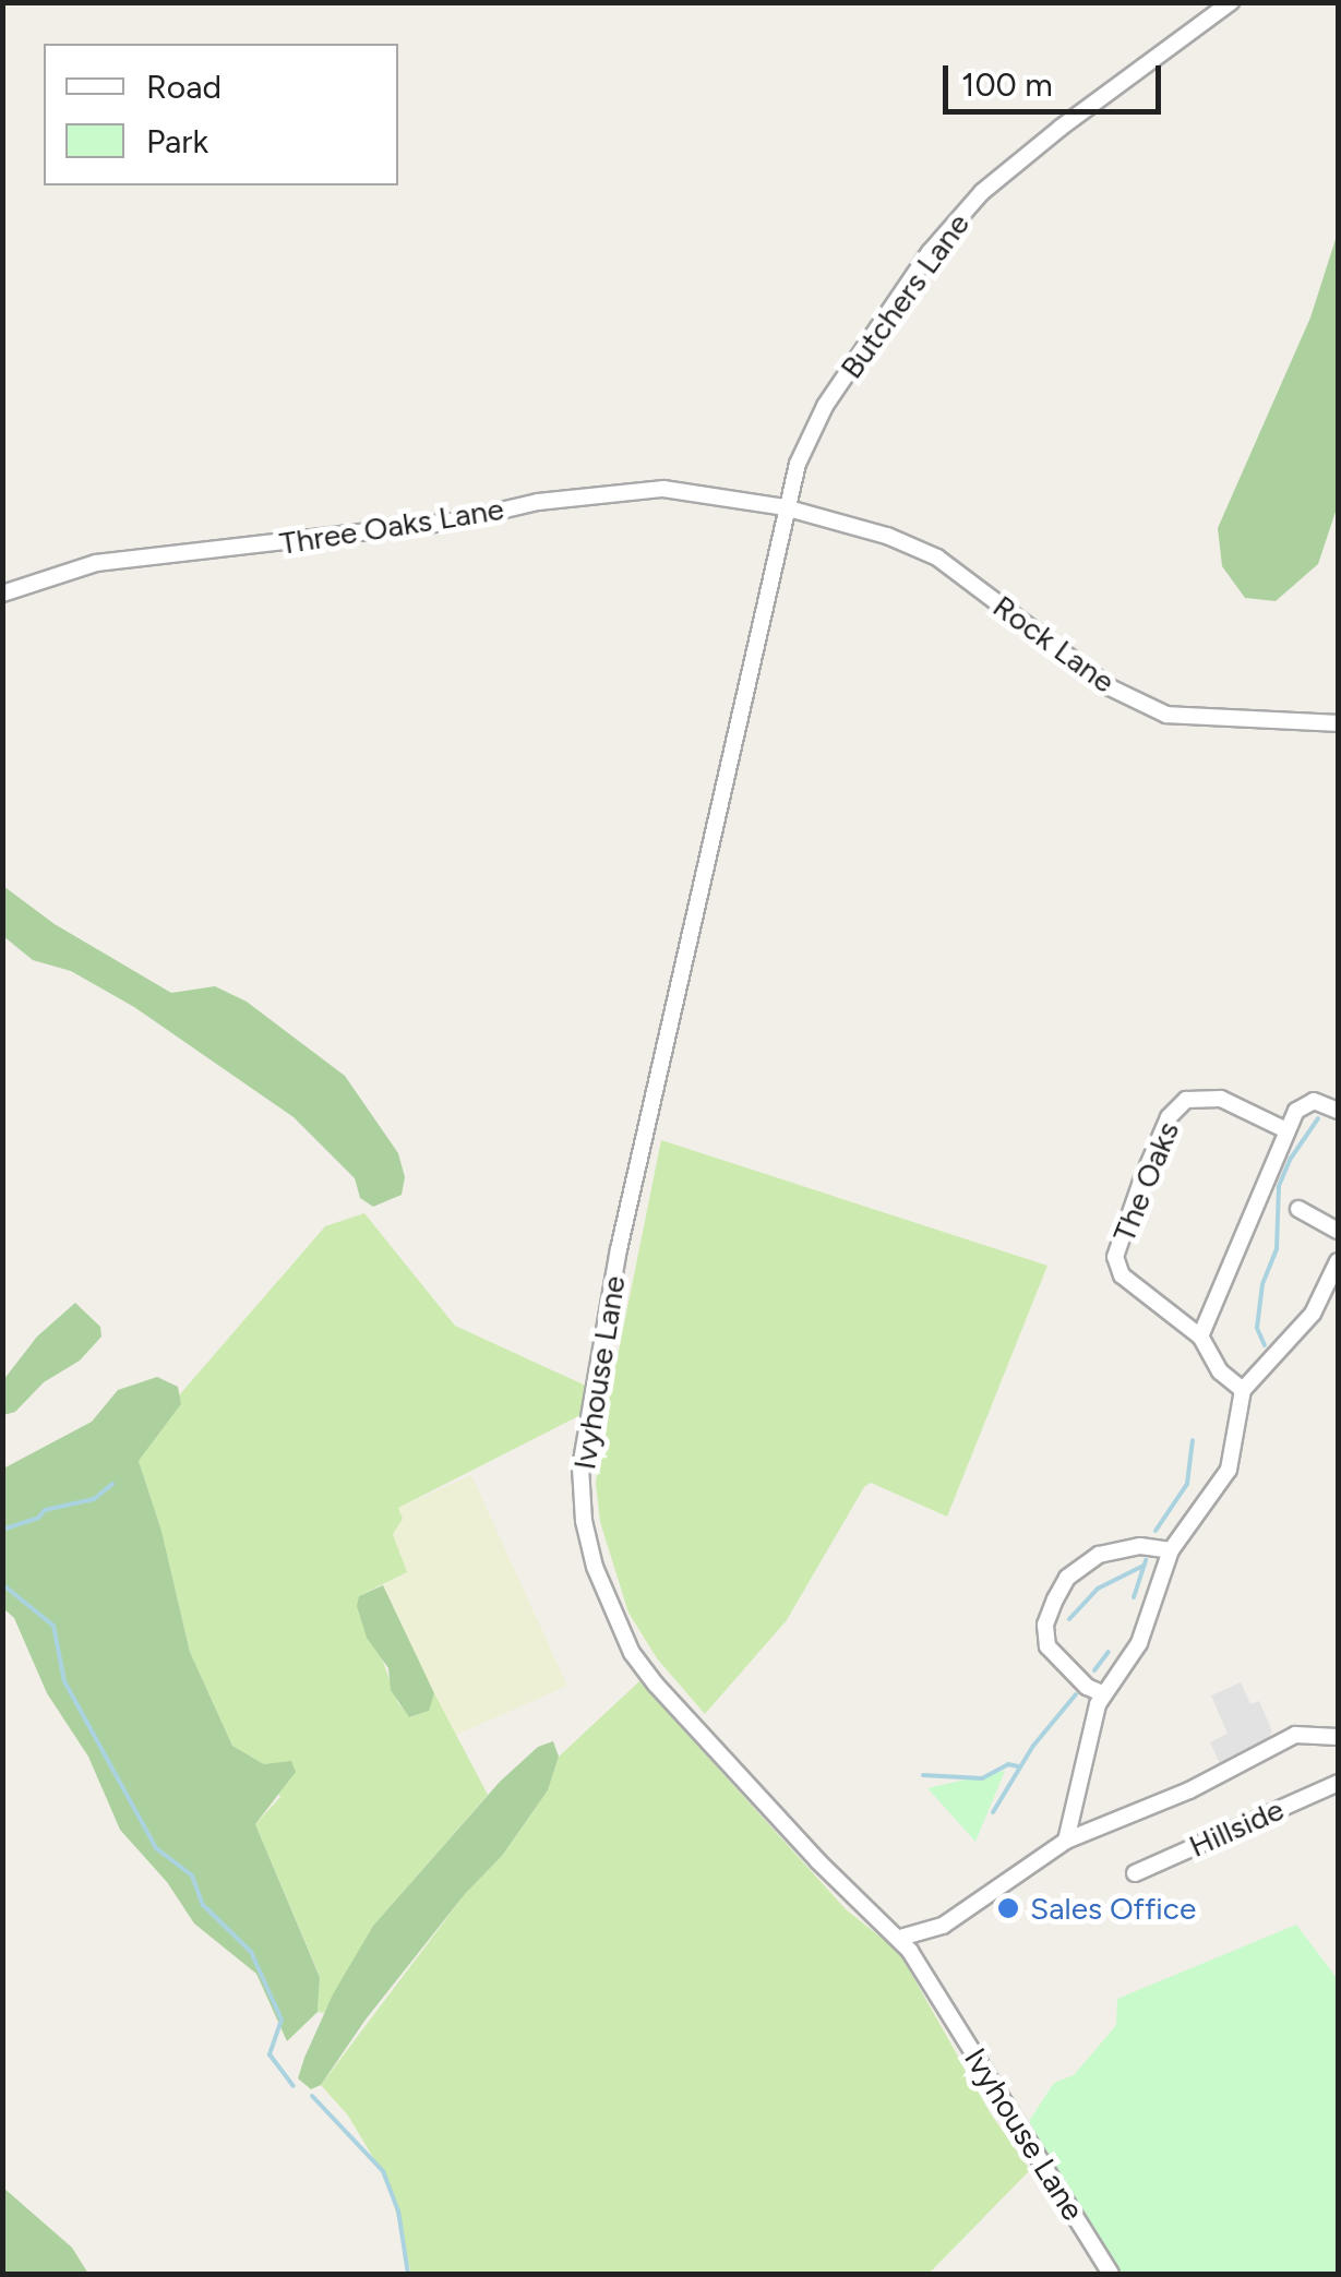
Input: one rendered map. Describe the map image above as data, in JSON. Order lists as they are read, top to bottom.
{
  "streets": {
    "street": [
      "Butchers Lane",
      "Three Oaks Lane",
      "Rock Lane",
      "The Oaks",
      "Ivyhouse Lane",
      "Hillside"
    ]
  },
  "crossings": [
    ["Butchers Lane", "Three Oaks Lane"],
    ["Butchers Lane", "Rock Lane"],
    ["Butchers Lane", "Ivyhouse Lane"],
    ["Three Oaks Lane", "Rock Lane"],
    ["Three Oaks Lane", "Ivyhouse Lane"],
    ["Rock Lane", "Ivyhouse Lane"]
  ],
  "places": ["Sales Office"],
  "legend": ["Road", "Park"],
  "scale_bar": "100 m"
}
